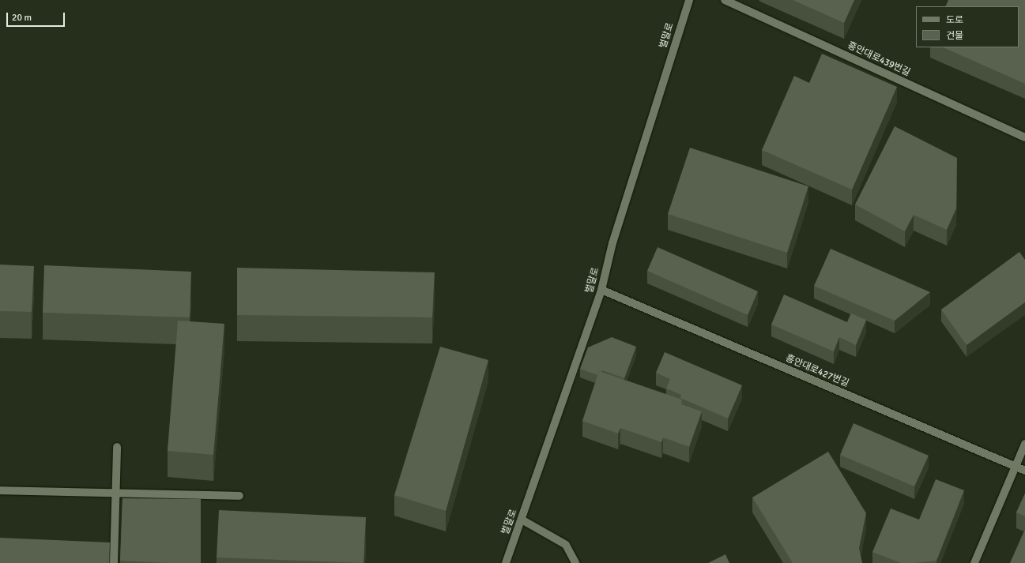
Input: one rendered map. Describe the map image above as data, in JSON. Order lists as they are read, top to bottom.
{
  "streets": {
    "street": ["벌말로", "흥안대로439번길", "흥안대로427번길"]
  },
  "crossings": [
    ["벌말로", "흥안대로427번길"]
  ],
  "legend": ["도로", "건물"],
  "scale_bar": "20 m"
}
